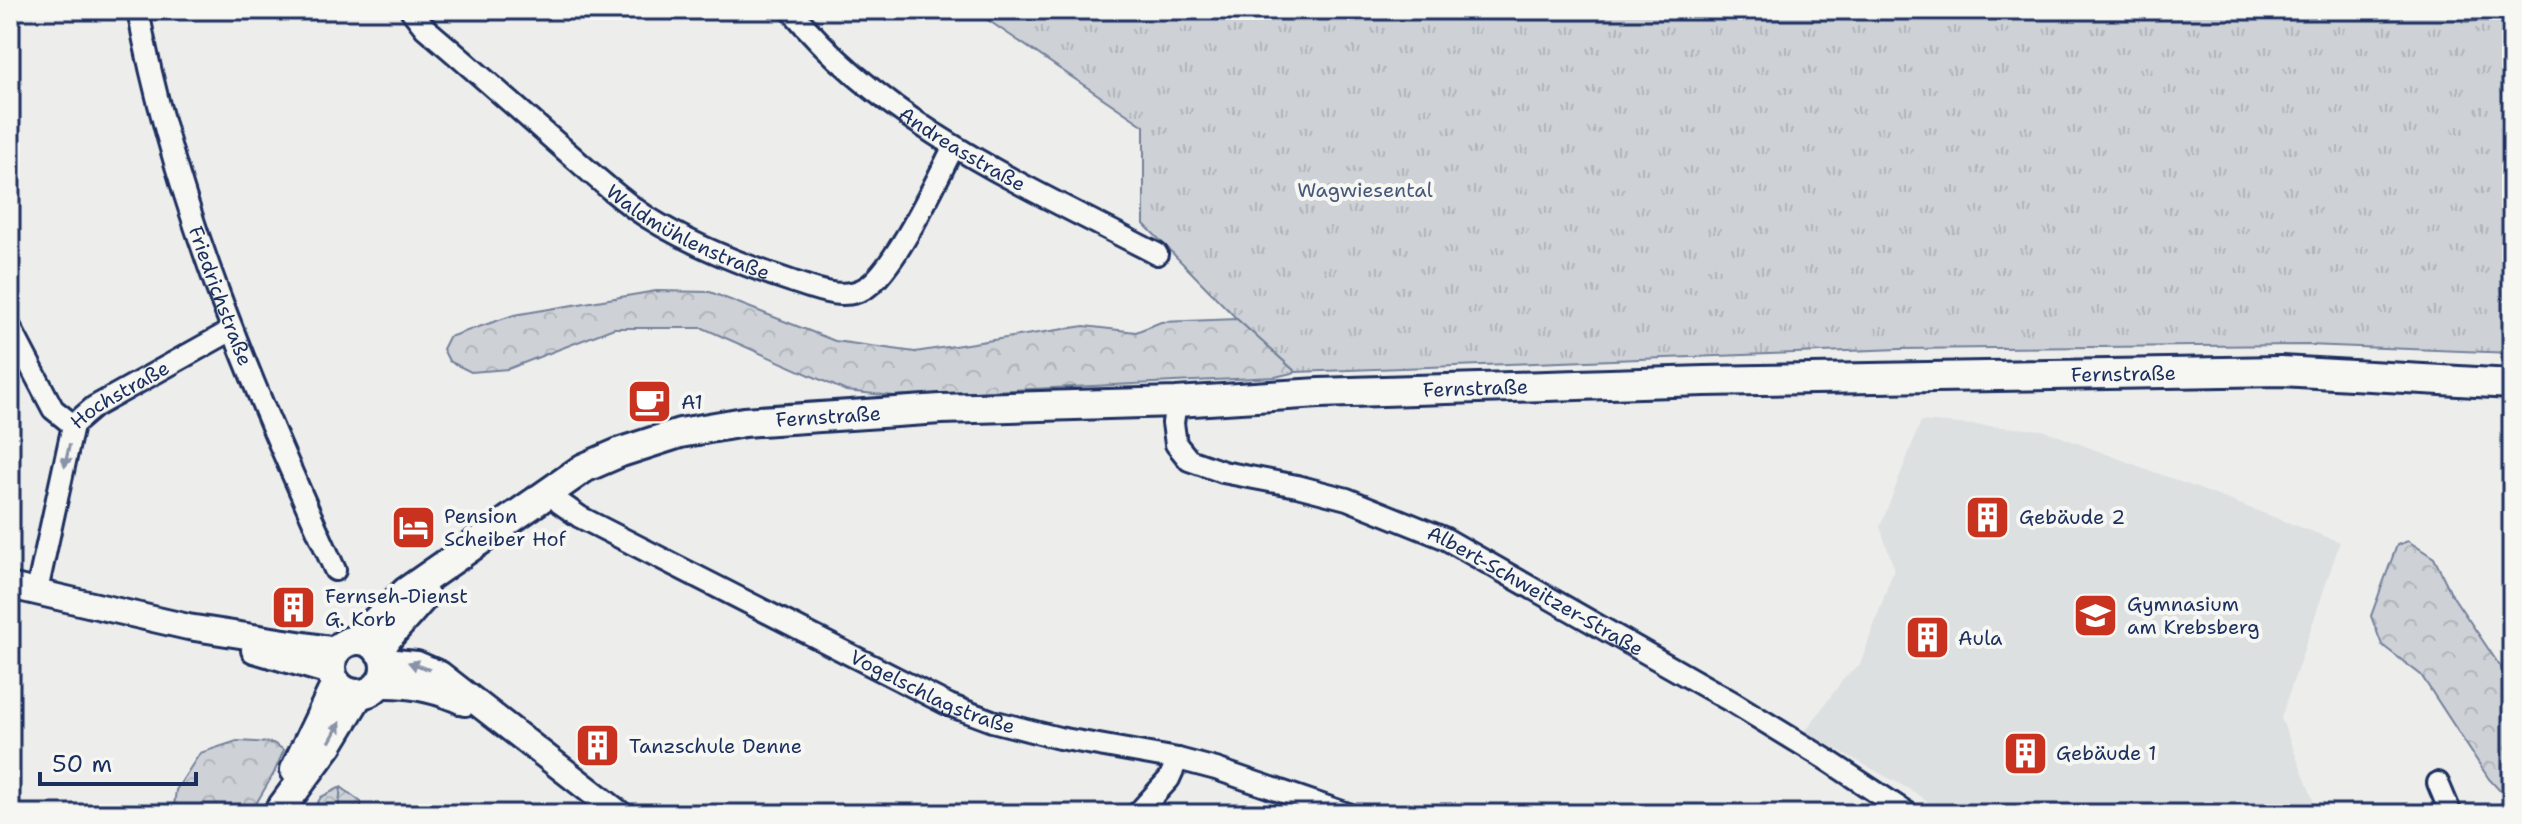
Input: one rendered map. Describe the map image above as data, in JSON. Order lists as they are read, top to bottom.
{
  "streets": {
    "main road": ["Fernstraße"],
    "street": [
      "Andreasstraße",
      "Waldmühlenstraße",
      "Friedrichstraße",
      "Hochstraße",
      "Albert-Schweitzer-Straße",
      "Vogelschlagstraße"
    ]
  },
  "crossings": [
    ["Andreasstraße", "Waldmühlenstraße"],
    ["Friedrichstraße", "Hochstraße"],
    ["Fernstraße", "Albert-Schweitzer-Straße"],
    ["Fernstraße", "Vogelschlagstraße"]
  ],
  "one_way": ["Hochstraße"],
  "parks": ["Wagwiesental"],
  "places": {
    "cafe": ["A1"],
    "building": [
      "Gebäude 2",
      "Fernseh-Dienst G. Korb",
      "Aula",
      "Tanzschule Denne",
      "Gebäude 1"
    ],
    "hotel": ["Pension Scheiber Hof"],
    "school or university": ["Gymnasium am Krebsberg"]
  },
  "scale_bar": "50 m"
}
